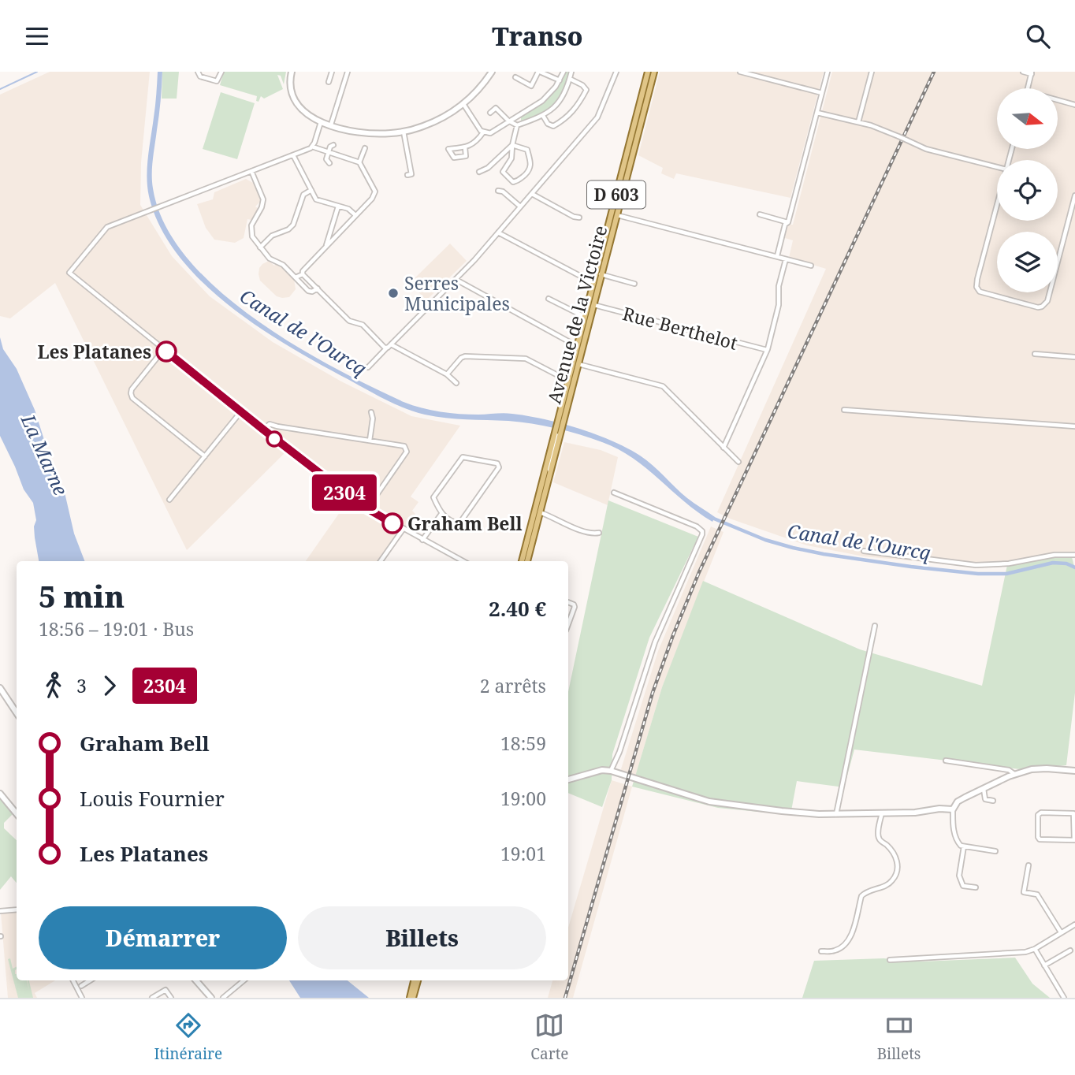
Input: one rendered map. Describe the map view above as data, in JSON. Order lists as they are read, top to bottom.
{
  "streets": {
    "main road": ["D 603", "Avenue de la Victoire"],
    "street": ["Rue Berthelot"]
  },
  "crossings": [
    ["Avenue de la Victoire", "Rue Berthelot"]
  ],
  "water": ["Canal de l'Ourcq", "La Marne"],
  "places": ["Serres Municipales", "Les Platanes", "Graham Bell"],
  "lines": ["bus line 2304"],
  "north": "right",
  "page": {
    "header": "Transo",
    "on_map": "2304",
    "heading": ["5 min", "18:56 – 19:01 · Bus", "2.40 €"],
    "legs": ["3", "2304", "2 arrêts"],
    "list": [
      {
        "name": "Graham Bell",
        "value": "18:59"
      },
      {
        "name": "Louis Fournier",
        "value": "19:00"
      },
      {
        "name": "Les Platanes",
        "value": "19:01"
      }
    ],
    "buttons": ["Démarrer", "Billets"],
    "tabs": ["Itinéraire", "Carte", "Billets"]
  }
}
